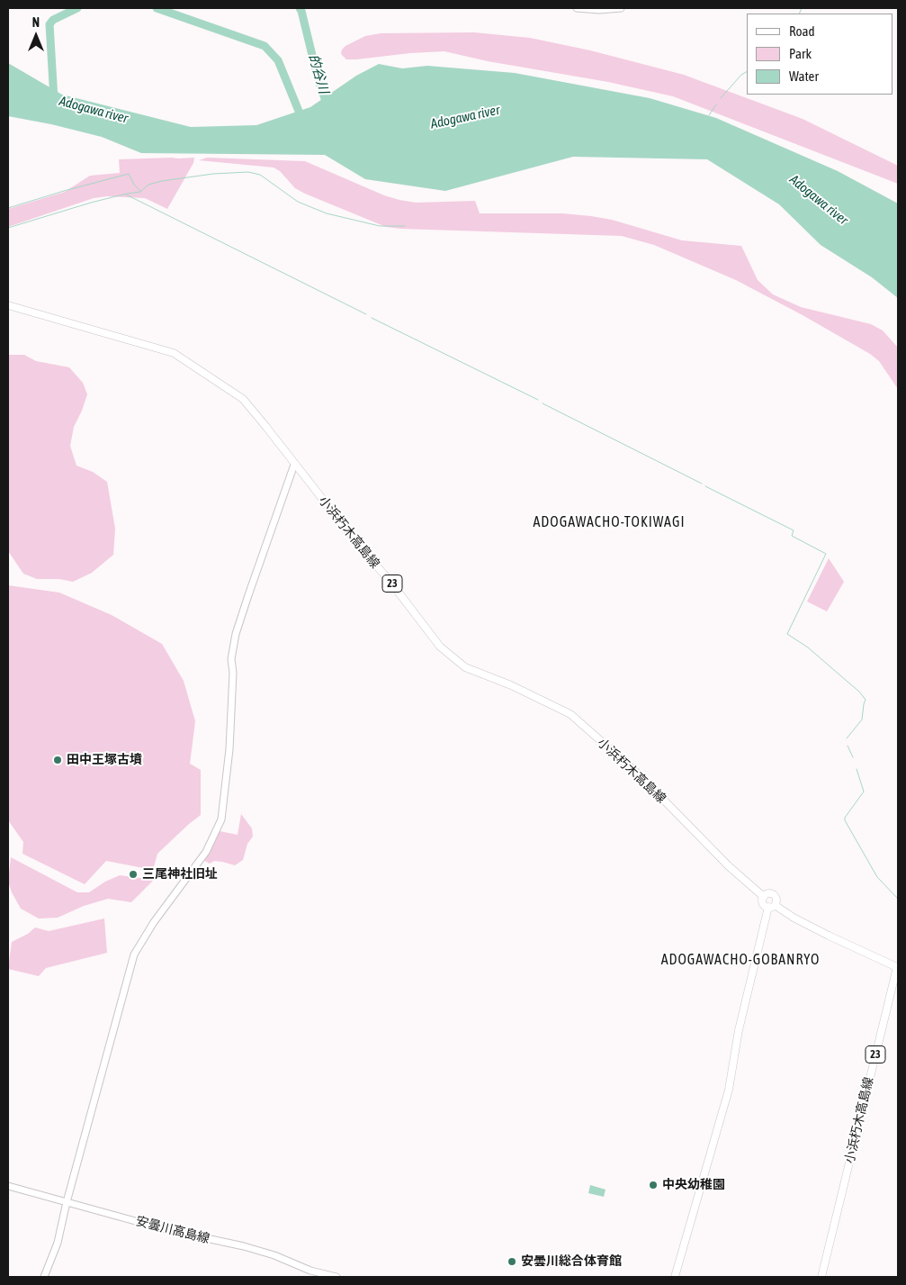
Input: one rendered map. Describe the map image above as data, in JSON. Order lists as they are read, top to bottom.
{
  "streets": {
    "main road": ["小浜朽木高島線", "23", "安曇川高島線"]
  },
  "districts": ["ADOGAWACHO-TOKIWAGI", "ADOGAWACHO-GOBANRYO"],
  "water": ["的谷川", "Adogawa river"],
  "places": [
    "田中王塚古墳",
    "三尾神社旧址",
    "中央幼稚園",
    "安曇川総合体育館"
  ],
  "legend": ["Road", "Park", "Water"],
  "north": "top"
}
